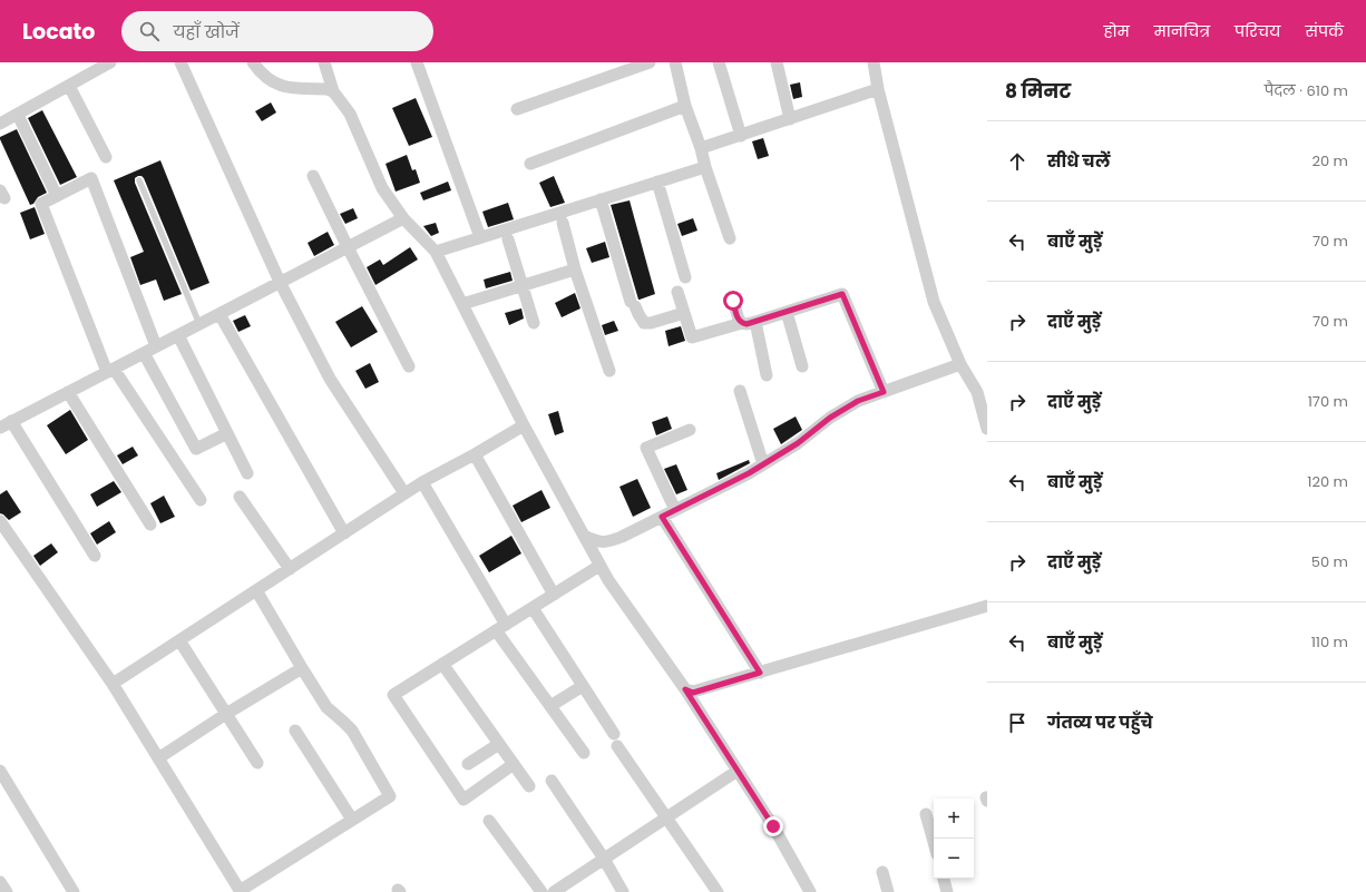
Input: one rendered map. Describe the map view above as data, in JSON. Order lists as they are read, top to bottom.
{
  "page": {
    "header": "Locato",
    "search": "यहाँ खोजें",
    "nav": [
      "होम",
      "मानचित्र",
      "परिचय",
      "संपर्क"
    ],
    "heading": ["8 मिनट", "पैदल · 610 m"],
    "list": [
      ["सीधे चलें", "20 m"],
      ["बाएँ मुड़ें", "70 m"],
      ["दाएँ मुड़ें", "70 m"],
      ["दाएँ मुड़ें", "170 m"],
      ["बाएँ मुड़ें", "120 m"],
      ["दाएँ मुड़ें", "50 m"],
      ["बाएँ मुड़ें", "110 m"],
      "गंतव्य पर पहुँचे"
    ],
    "map_buttons": ["+", "−"]
  }
}
